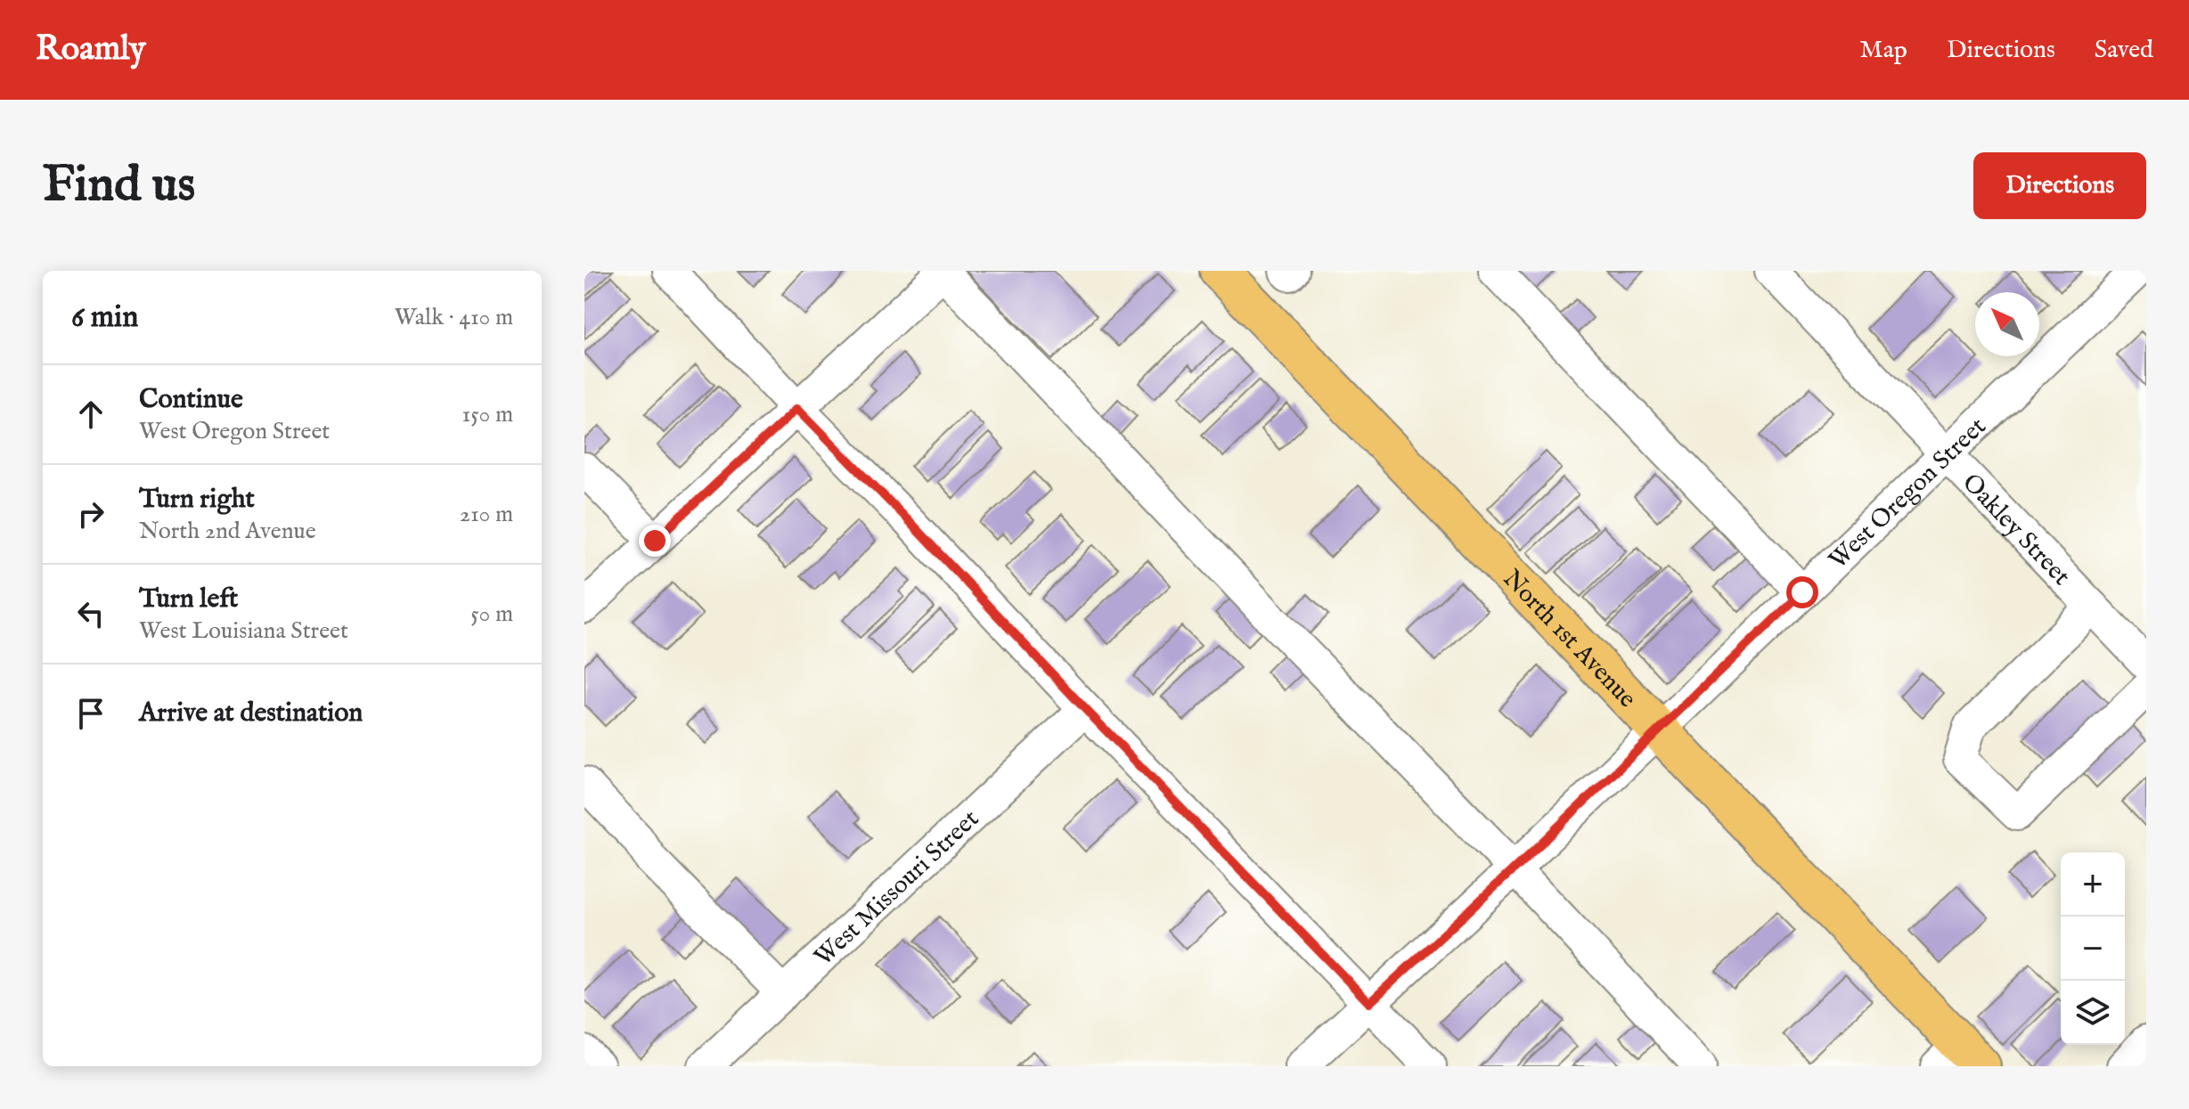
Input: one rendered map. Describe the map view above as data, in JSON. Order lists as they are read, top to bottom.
{
  "streets": {
    "main road": ["North 1st Avenue"],
    "street": ["West Oregon Street", "Oakley Street", "West Missouri Street"]
  },
  "crossings": [
    ["West Oregon Street", "Oakley Street"],
    ["West Oregon Street", "North 1st Avenue"]
  ],
  "north": "top left",
  "page": {
    "header": "Roamly",
    "nav": ["Map", "Directions", "Saved"],
    "buttons": "Directions",
    "title": "Find us",
    "heading": ["6 min", "Walk · 410 m"],
    "list": [
      ["Continue", "West Oregon Street", "150 m"],
      ["Turn right", "North 2nd Avenue", "210 m"],
      ["Turn left", "West Louisiana Street", "50 m"],
      "Arrive at destination"
    ],
    "map_buttons": ["+", "−"]
  }
}
